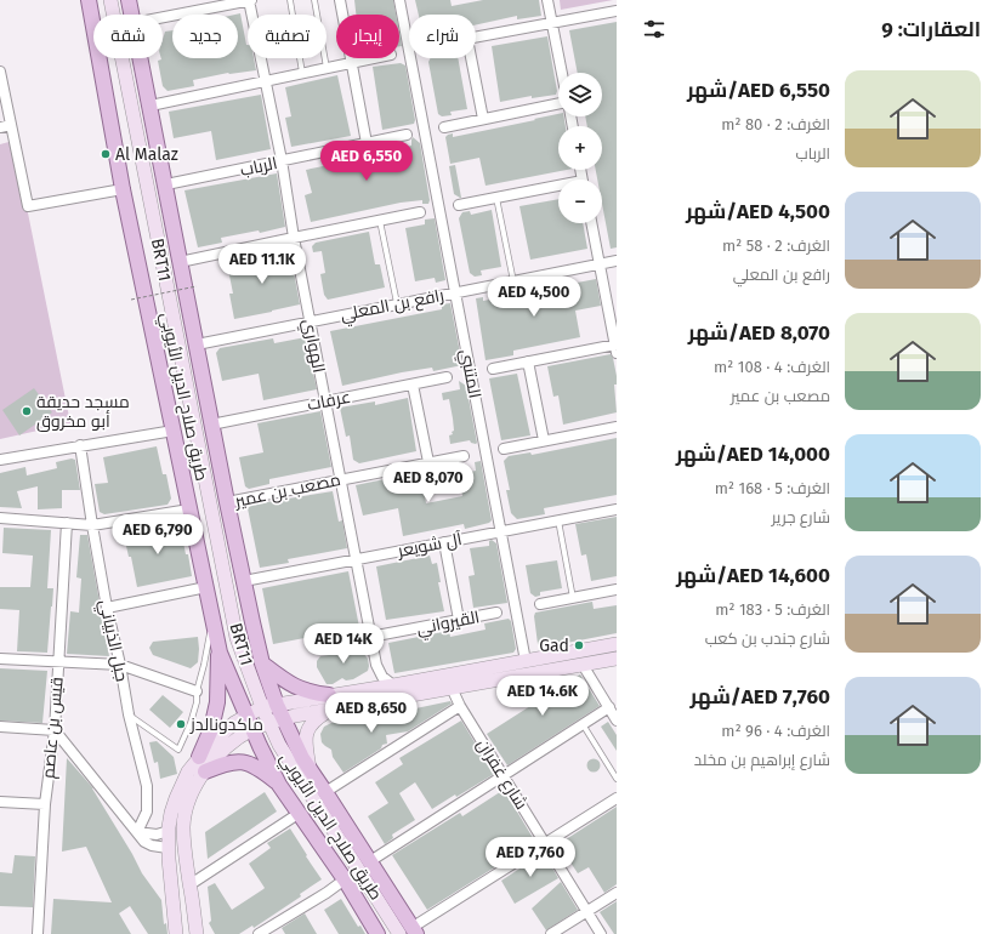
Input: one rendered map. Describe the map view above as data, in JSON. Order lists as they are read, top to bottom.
{
  "streets": {
    "main road": ["BRT11", "طريق صلاح الدين الأيوبي"],
    "street": [
      "الرباب",
      "رافع بن المعلي",
      "الهواري",
      "المتنبي",
      "عرفات",
      "مصعب بن عمير",
      "آل شويعر",
      "القيرواني",
      "جبل الذبياني",
      "قيس بن عاصم",
      "شارع غفران"
    ]
  },
  "crossings": [
    ["الرباب", "الهواري"],
    ["الرباب", "طريق صلاح الدين الأيوبي"],
    ["BRT11", "طريق صلاح الدين الأيوبي"],
    ["رافع بن المعلي", "الهواري"],
    ["رافع بن المعلي", "المتنبي"],
    ["رافع بن المعلي", "طريق صلاح الدين الأيوبي"],
    ["الهواري", "عرفات"],
    ["الهواري", "مصعب بن عمير"],
    ["الهواري", "آل شويعر"],
    ["الهواري", "القيرواني"],
    ["المتنبي", "آل شويعر"],
    ["طريق صلاح الدين الأيوبي", "عرفات"],
    ["طريق صلاح الدين الأيوبي", "مصعب بن عمير"],
    ["طريق صلاح الدين الأيوبي", "آل شويعر"]
  ],
  "places": [
    "Al Malaz",
    "مسجد حديقة أبو مخروق",
    "Gad",
    "ماكدونالدز"
  ],
  "page": {
    "heading": "العقارات: 9",
    "chip": [
      "شراء",
      "إيجار",
      "تصفية",
      "جديد",
      "شقة"
    ],
    "list": [
      {
        "name": "AED 6,550/شهر",
        "note": "الغرف: 2 · 80 m² · الرباب"
      },
      {
        "name": "AED 4,500/شهر",
        "note": "الغرف: 2 · 58 m² · رافع بن المعلي"
      },
      {
        "name": "AED 8,070/شهر",
        "note": "الغرف: 4 · 108 m² · مصعب بن عمير"
      },
      {
        "name": "AED 14,000/شهر",
        "note": "الغرف: 5 · 168 m² · شارع جرير"
      },
      {
        "name": "AED 14,600/شهر",
        "note": "الغرف: 5 · 183 m² · شارع جندب بن كعب"
      },
      {
        "name": "AED 7,760/شهر",
        "note": "الغرف: 4 · 96 m² · شارع إبراهيم بن مخلد"
      }
    ],
    "map_buttons": ["+", "−"],
    "price": [
      "AED 6,550",
      "AED 11.1K",
      "AED 4,500",
      "AED 8,070",
      "AED 6,790",
      "AED 14K",
      "AED 14.6K",
      "AED 8,650",
      "AED 7,760"
    ]
  }
}
